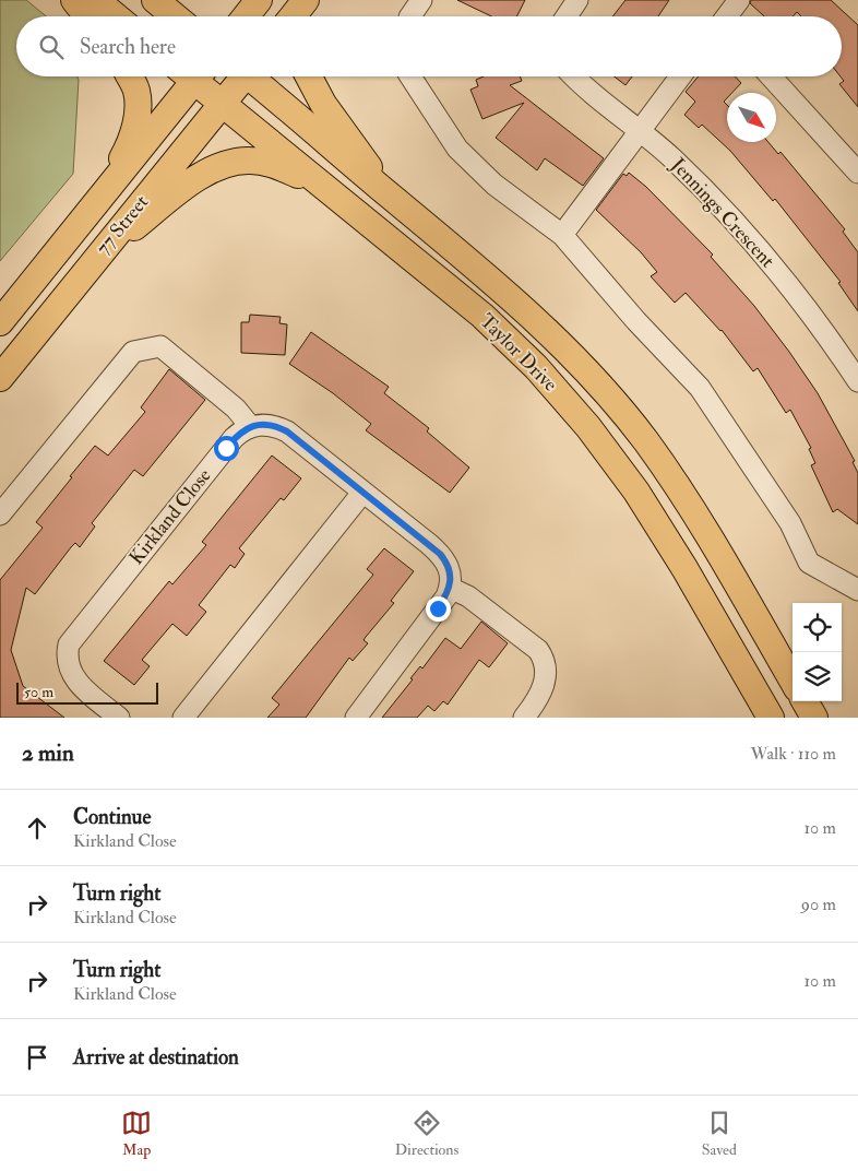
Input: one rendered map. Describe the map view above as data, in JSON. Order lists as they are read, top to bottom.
{
  "streets": {
    "main road": ["77 Street", "Taylor Drive"],
    "street": ["Jennings Crescent", "Kirkland Close"]
  },
  "crossings": [
    ["77 Street", "Taylor Drive"]
  ],
  "scale_bar": "50 m",
  "north": "bottom right",
  "page": {
    "search": "Search here",
    "scale": "50 m",
    "heading": ["2 min", "Walk · 110 m"],
    "list": [
      ["Continue", "Kirkland Close", "10 m"],
      ["Turn right", "Kirkland Close", "90 m"],
      ["Turn right", "Kirkland Close", "10 m"],
      "Arrive at destination"
    ],
    "nav": ["Map", "Directions", "Saved"]
  }
}
